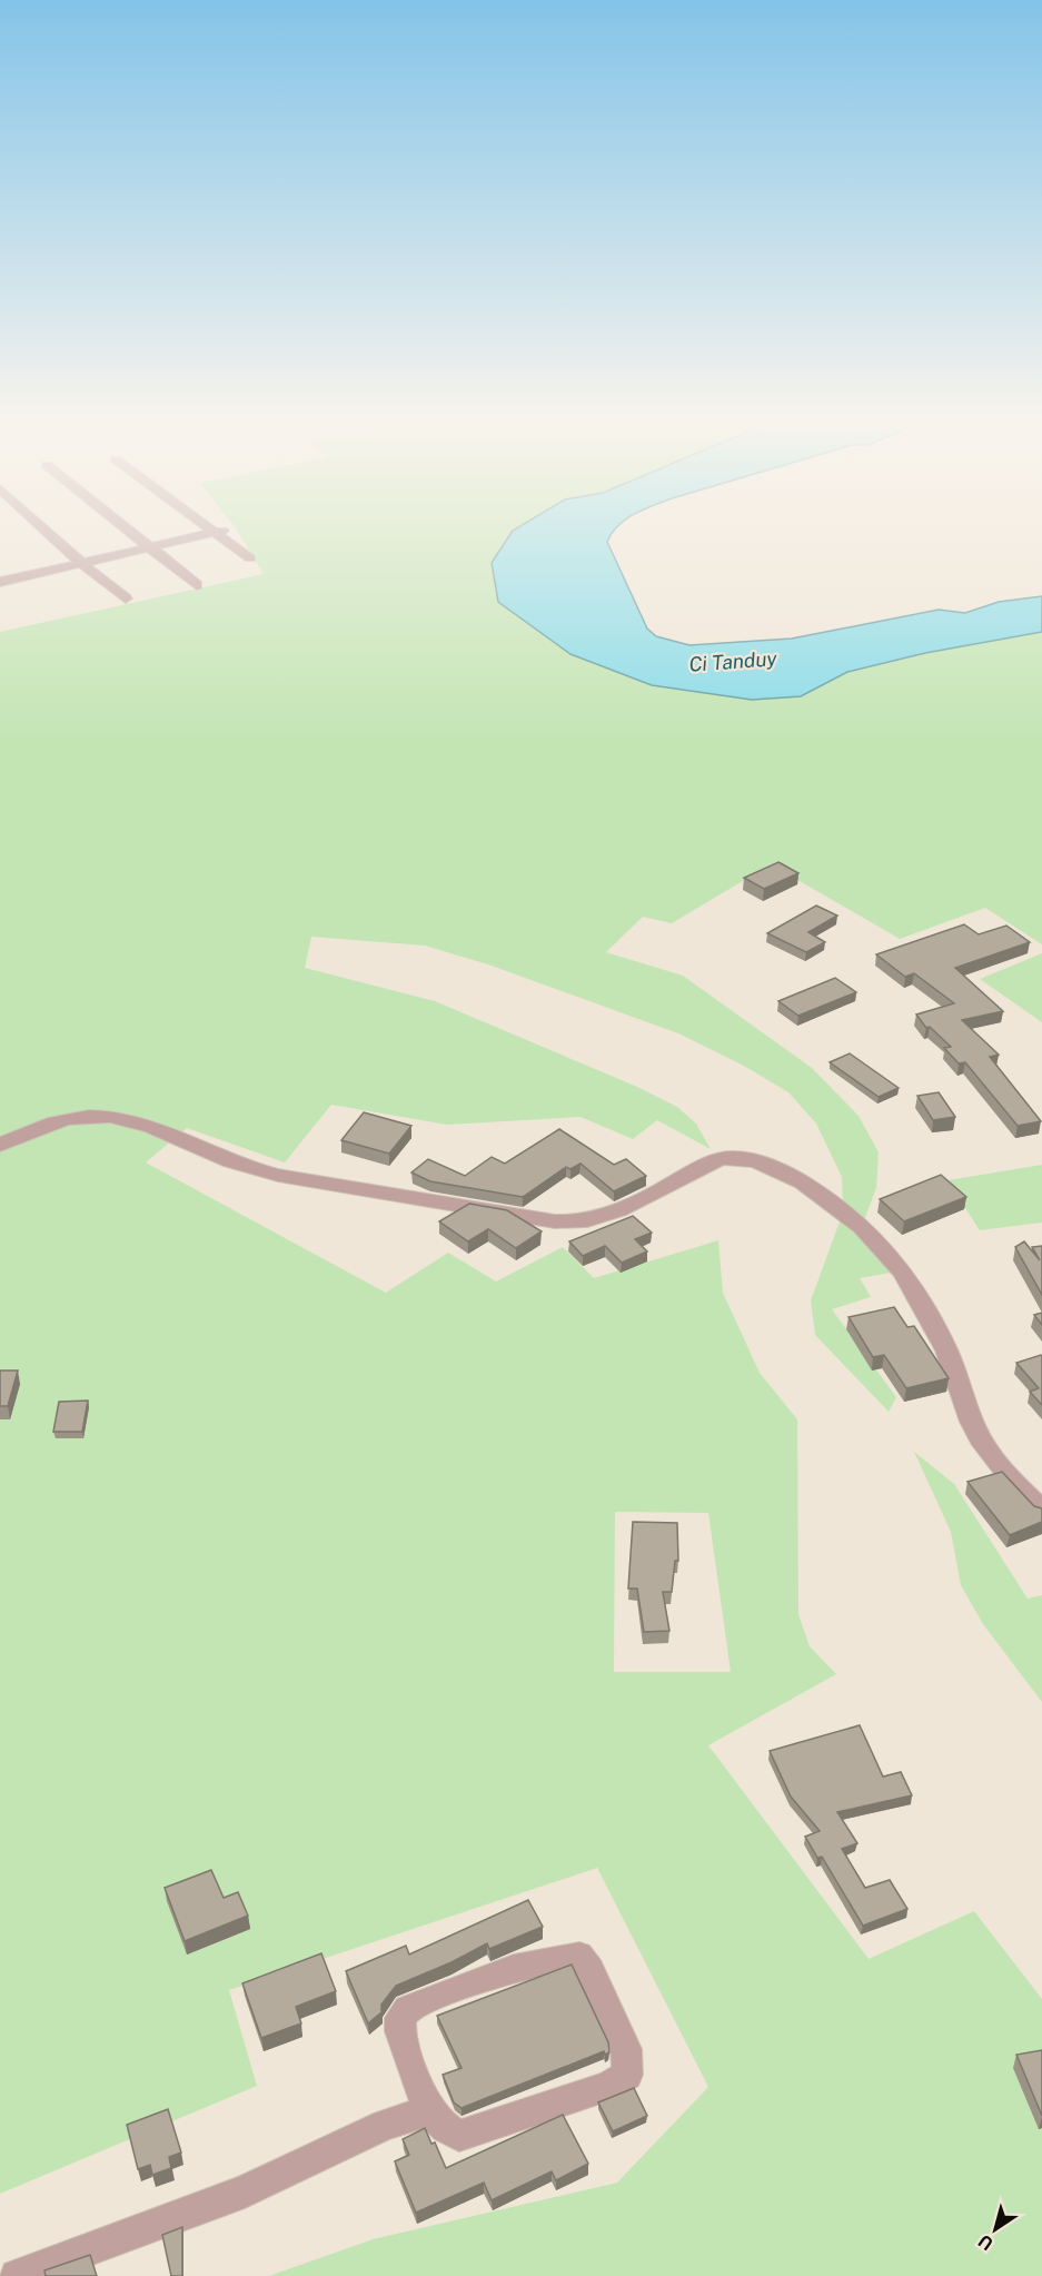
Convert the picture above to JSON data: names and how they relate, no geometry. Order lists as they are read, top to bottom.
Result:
{
  "water": ["Ci Tanduy"],
  "north": "bottom left"
}
